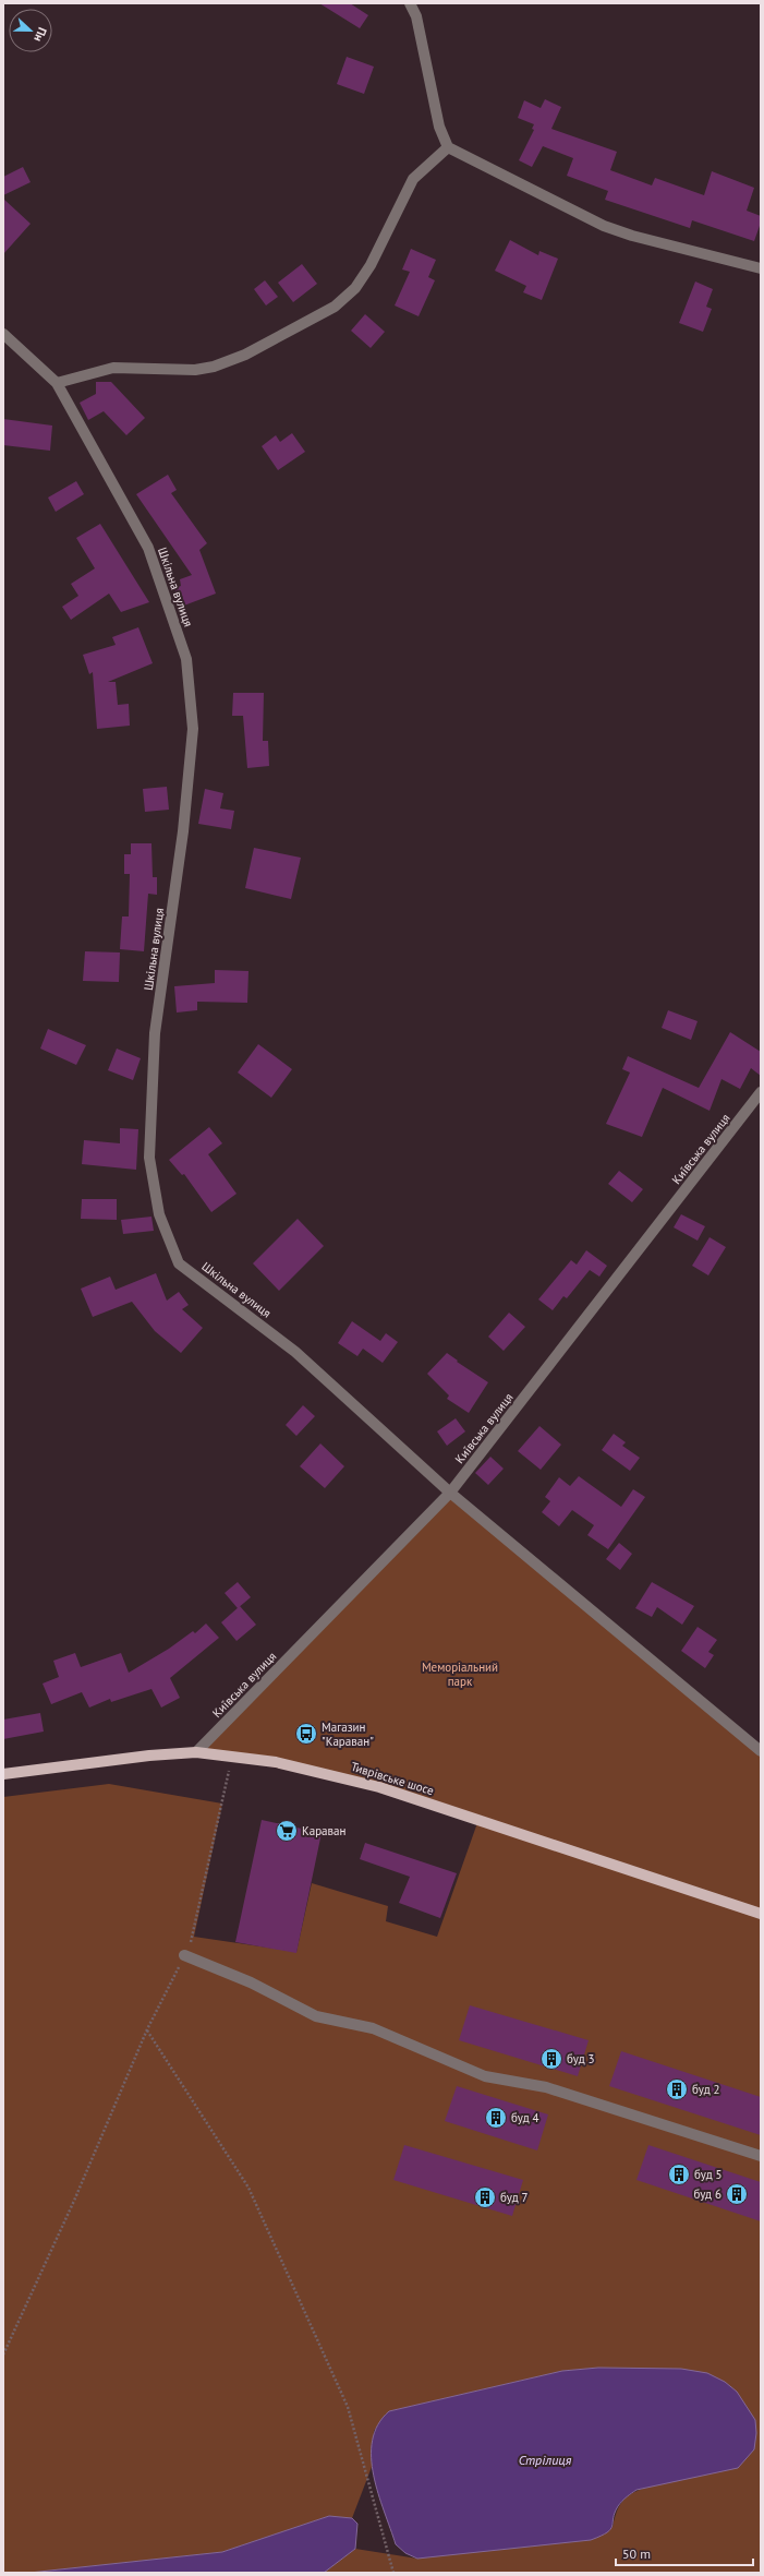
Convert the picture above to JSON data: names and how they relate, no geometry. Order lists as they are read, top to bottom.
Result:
{
  "streets": {
    "main road": ["Тиврівське шосе"],
    "street": ["Шкільна вулиця", "Київська вулиця"]
  },
  "crossings": [
    ["Шкільна вулиця", "Київська вулиця"],
    ["Київська вулиця", "Тиврівське шосе"]
  ],
  "water": ["Стрілиця"],
  "parks": ["Меморіальний парк"],
  "places": {
    "bus stop": ["Магазин \"Караван\""],
    "supermarket": ["Караван"],
    "building": [
      "буд 3",
      "буд 2",
      "буд 4",
      "буд 5",
      "буд 6",
      "буд 7"
    ]
  },
  "scale_bar": "50 m",
  "north": "right"
}
